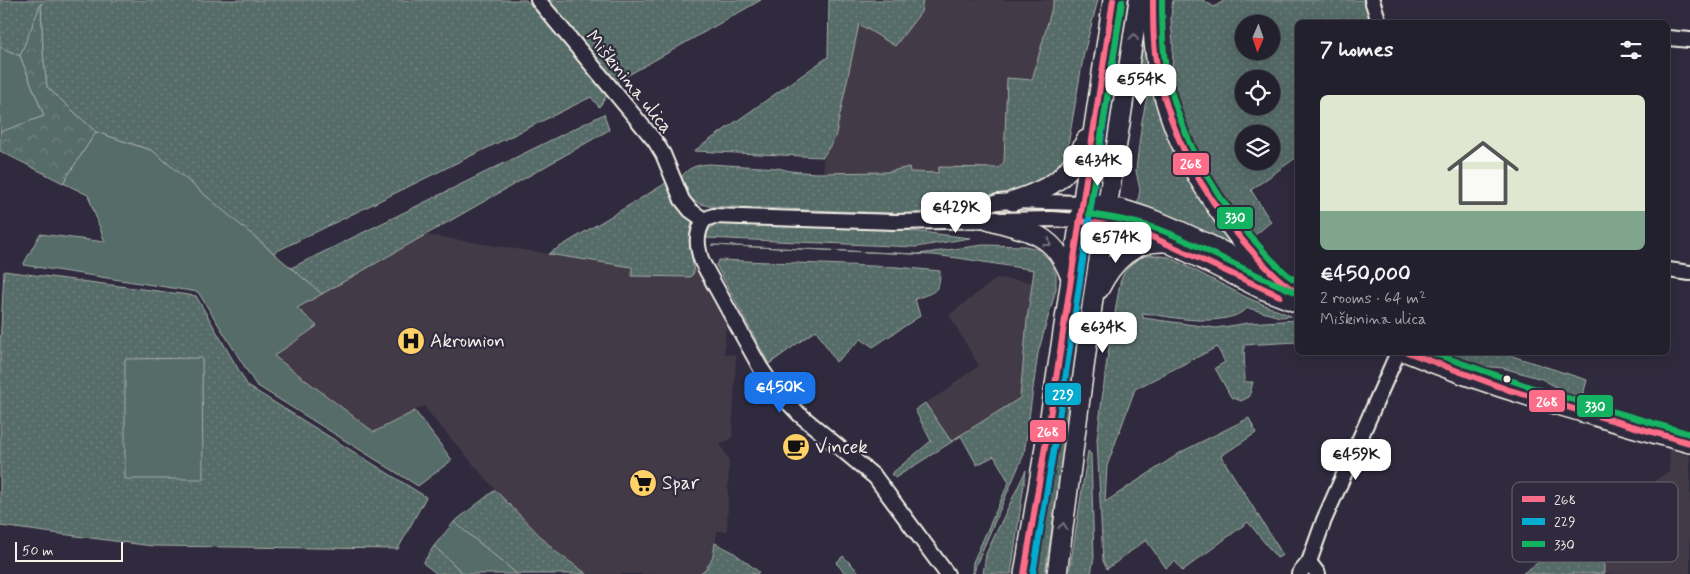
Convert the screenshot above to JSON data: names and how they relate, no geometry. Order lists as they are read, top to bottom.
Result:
{
  "streets": {
    "street": ["Miškinina ulica"]
  },
  "places": {
    "hospital": ["Akromion"],
    "cafe": ["Vincek"],
    "supermarket": ["Spar"]
  },
  "lines": ["transit line 268", "transit line 330", "transit line 229"],
  "legend": ["268", "229", "330"],
  "scale_bar": "50 m",
  "north": "bottom",
  "page": {
    "heading": "7 homes",
    "price": [
      "€554K",
      "€434K",
      "€429K",
      "€574K",
      "€634K",
      "€450K",
      "€459K"
    ],
    "list": [
      {
        "name": "€450,000",
        "note": "2 rooms · 64 m² · Miškinina ulica"
      }
    ],
    "scale": "50 m"
  }
}
